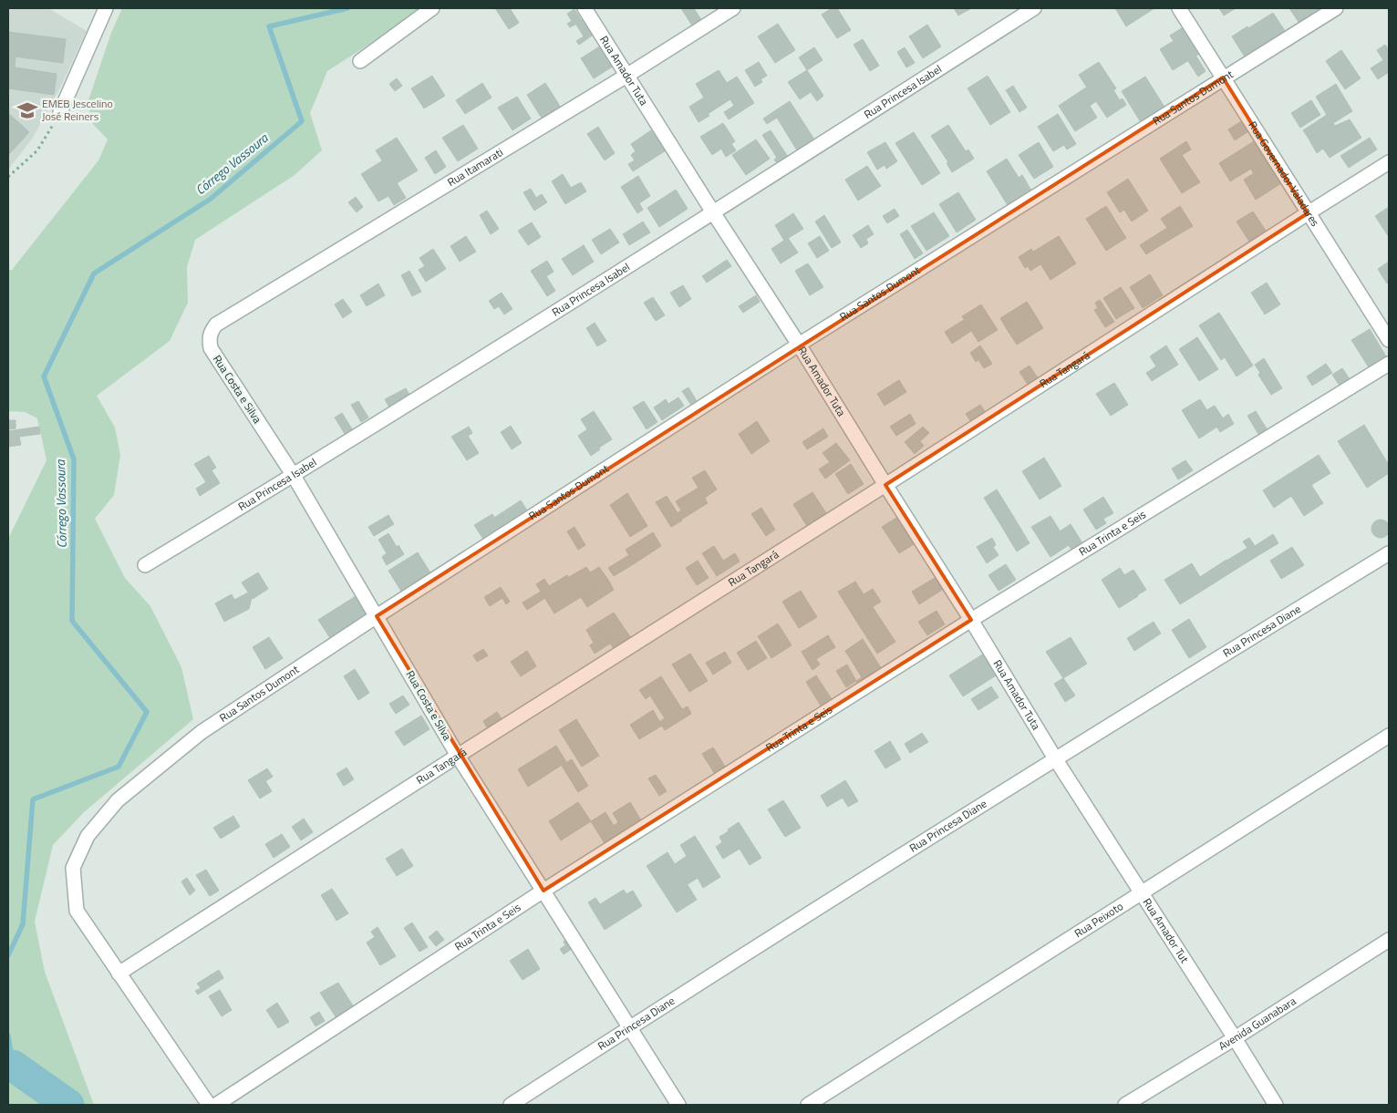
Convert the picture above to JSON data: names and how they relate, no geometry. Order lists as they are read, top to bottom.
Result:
{
  "streets": {
    "street": [
      "Rua Amador Tuta",
      "Rua Princesa Isabel",
      "Rua Santos Dumont",
      "Rua Itamarati",
      "Rua Governador Valadares",
      "Rua Tangará",
      "Rua Costa e Silva",
      "Rua Trinta e Seis",
      "Rua Princesa Diane",
      "Rua Peixoto",
      "Rua Amador Tut",
      "Avenida Guanabara"
    ]
  },
  "crossings": [
    ["Rua Amador Tuta", "Rua Princesa Isabel"],
    ["Rua Amador Tuta", "Rua Santos Dumont"],
    ["Rua Amador Tuta", "Rua Itamarati"],
    ["Rua Amador Tuta", "Rua Tangará"],
    ["Rua Amador Tuta", "Rua Trinta e Seis"],
    ["Rua Amador Tuta", "Rua Princesa Diane"],
    ["Rua Amador Tuta", "Rua Amador Tut"],
    ["Rua Princesa Isabel", "Rua Costa e Silva"],
    ["Rua Santos Dumont", "Rua Governador Valadares"],
    ["Rua Santos Dumont", "Rua Tangará"],
    ["Rua Santos Dumont", "Rua Costa e Silva"],
    ["Rua Itamarati", "Rua Costa e Silva"],
    ["Rua Governador Valadares", "Rua Tangará"],
    ["Rua Tangará", "Rua Costa e Silva"],
    ["Rua Costa e Silva", "Rua Trinta e Seis"],
    ["Rua Costa e Silva", "Rua Princesa Diane"],
    ["Rua Princesa Diane", "Rua Amador Tut"],
    ["Rua Peixoto", "Rua Amador Tut"],
    ["Rua Amador Tut", "Avenida Guanabara"]
  ],
  "water": ["Córrego Vassoura"],
  "places": {
    "school or university": ["EMEB Jescelino José Reiners"]
  }
}
